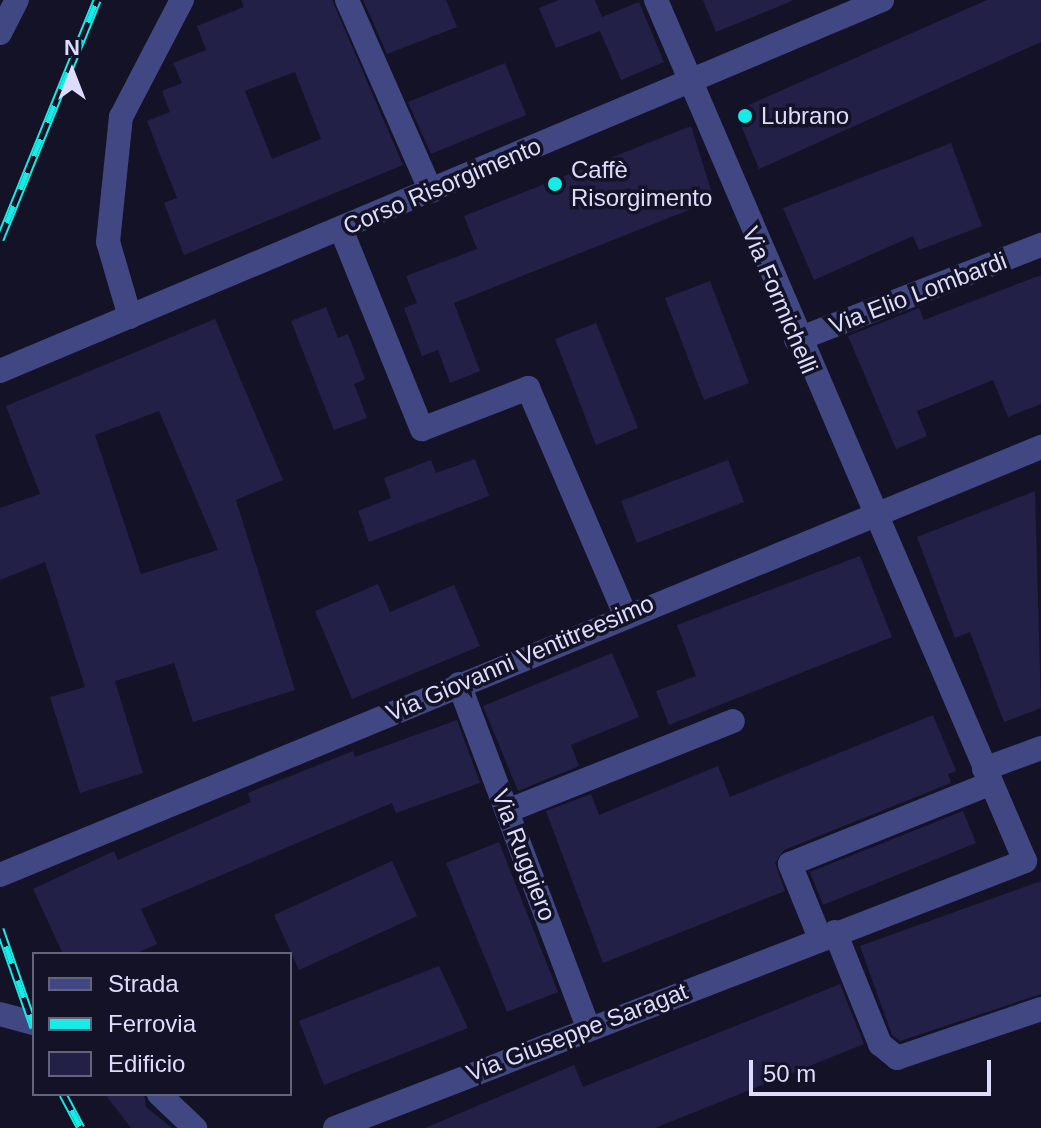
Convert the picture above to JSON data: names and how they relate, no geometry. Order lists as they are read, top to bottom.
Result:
{
  "streets": {
    "street": [
      "Corso Risorgimento",
      "Via Elio Lombardi",
      "Via Formichelli",
      "Via Giovanni Ventitreesimo",
      "Via Ruggiero",
      "Via Giuseppe Saragat"
    ]
  },
  "crossings": [
    ["Corso Risorgimento", "Via Formichelli"],
    ["Via Elio Lombardi", "Via Formichelli"],
    ["Via Formichelli", "Via Giovanni Ventitreesimo"],
    ["Via Formichelli", "Via Giuseppe Saragat"],
    ["Via Giovanni Ventitreesimo", "Via Ruggiero"],
    ["Via Giovanni Ventitreesimo", "Via Giuseppe Saragat"],
    ["Via Ruggiero", "Via Giuseppe Saragat"]
  ],
  "places": ["Lubrano", "Caffè Risorgimento"],
  "legend": ["Strada", "Ferrovia", "Edificio"],
  "scale_bar": "50 m",
  "north": "top"
}
